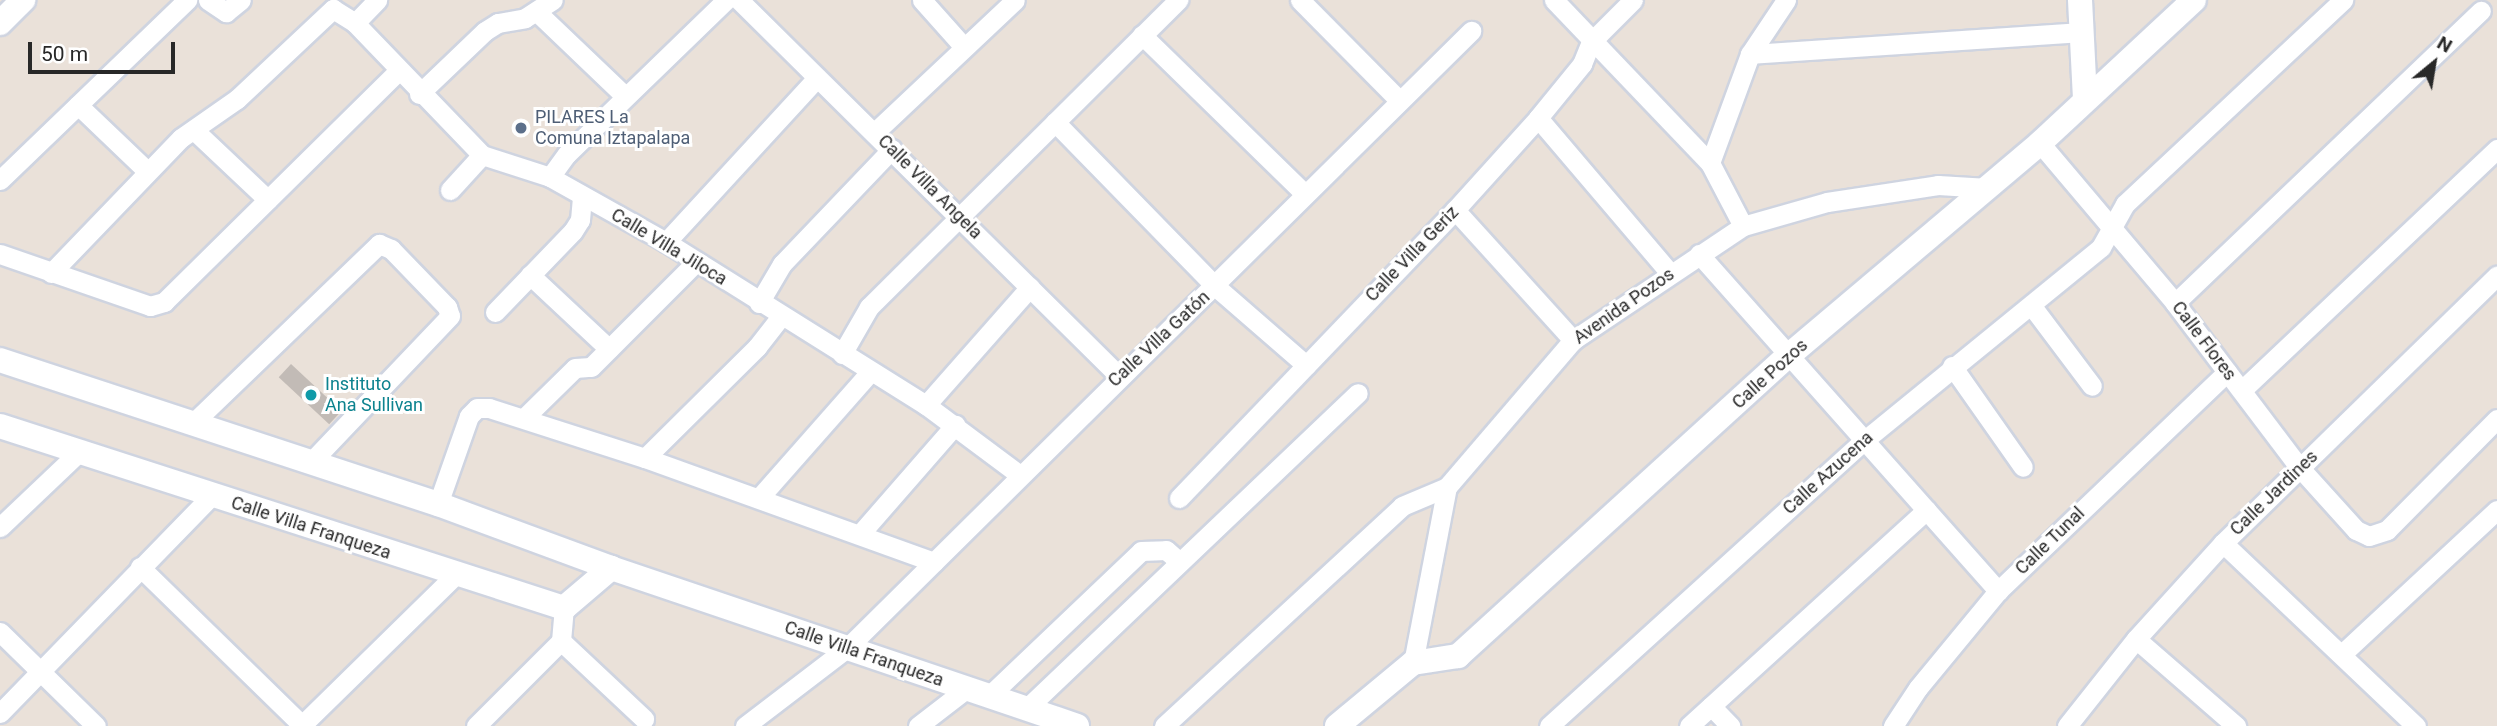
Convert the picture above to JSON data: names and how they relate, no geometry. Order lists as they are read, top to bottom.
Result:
{
  "streets": {
    "street": [
      "Calle Villa Angela",
      "Calle Villa Jiloca",
      "Calle Villa Geriz",
      "Avenida Pozos",
      "Calle Villa Gatón",
      "Calle Flores",
      "Calle Pozos",
      "Calle Azucena",
      "Calle Jardines",
      "Calle Villa Franqueza",
      "Calle Tunal"
    ]
  },
  "crossings": [
    ["Calle Villa Angela", "Calle Villa Gatón"],
    ["Calle Villa Jiloca", "Calle Villa Gatón"],
    ["Avenida Pozos", "Calle Pozos"],
    ["Calle Villa Gatón", "Calle Villa Franqueza"],
    ["Calle Flores", "Calle Pozos"],
    ["Calle Flores", "Calle Azucena"],
    ["Calle Flores", "Calle Jardines"],
    ["Calle Flores", "Calle Tunal"]
  ],
  "places": ["PILARES La Comuna Iztapalapa", "Instituto Ana Sullivan"],
  "scale_bar": "50 m",
  "north": "top right"
}
